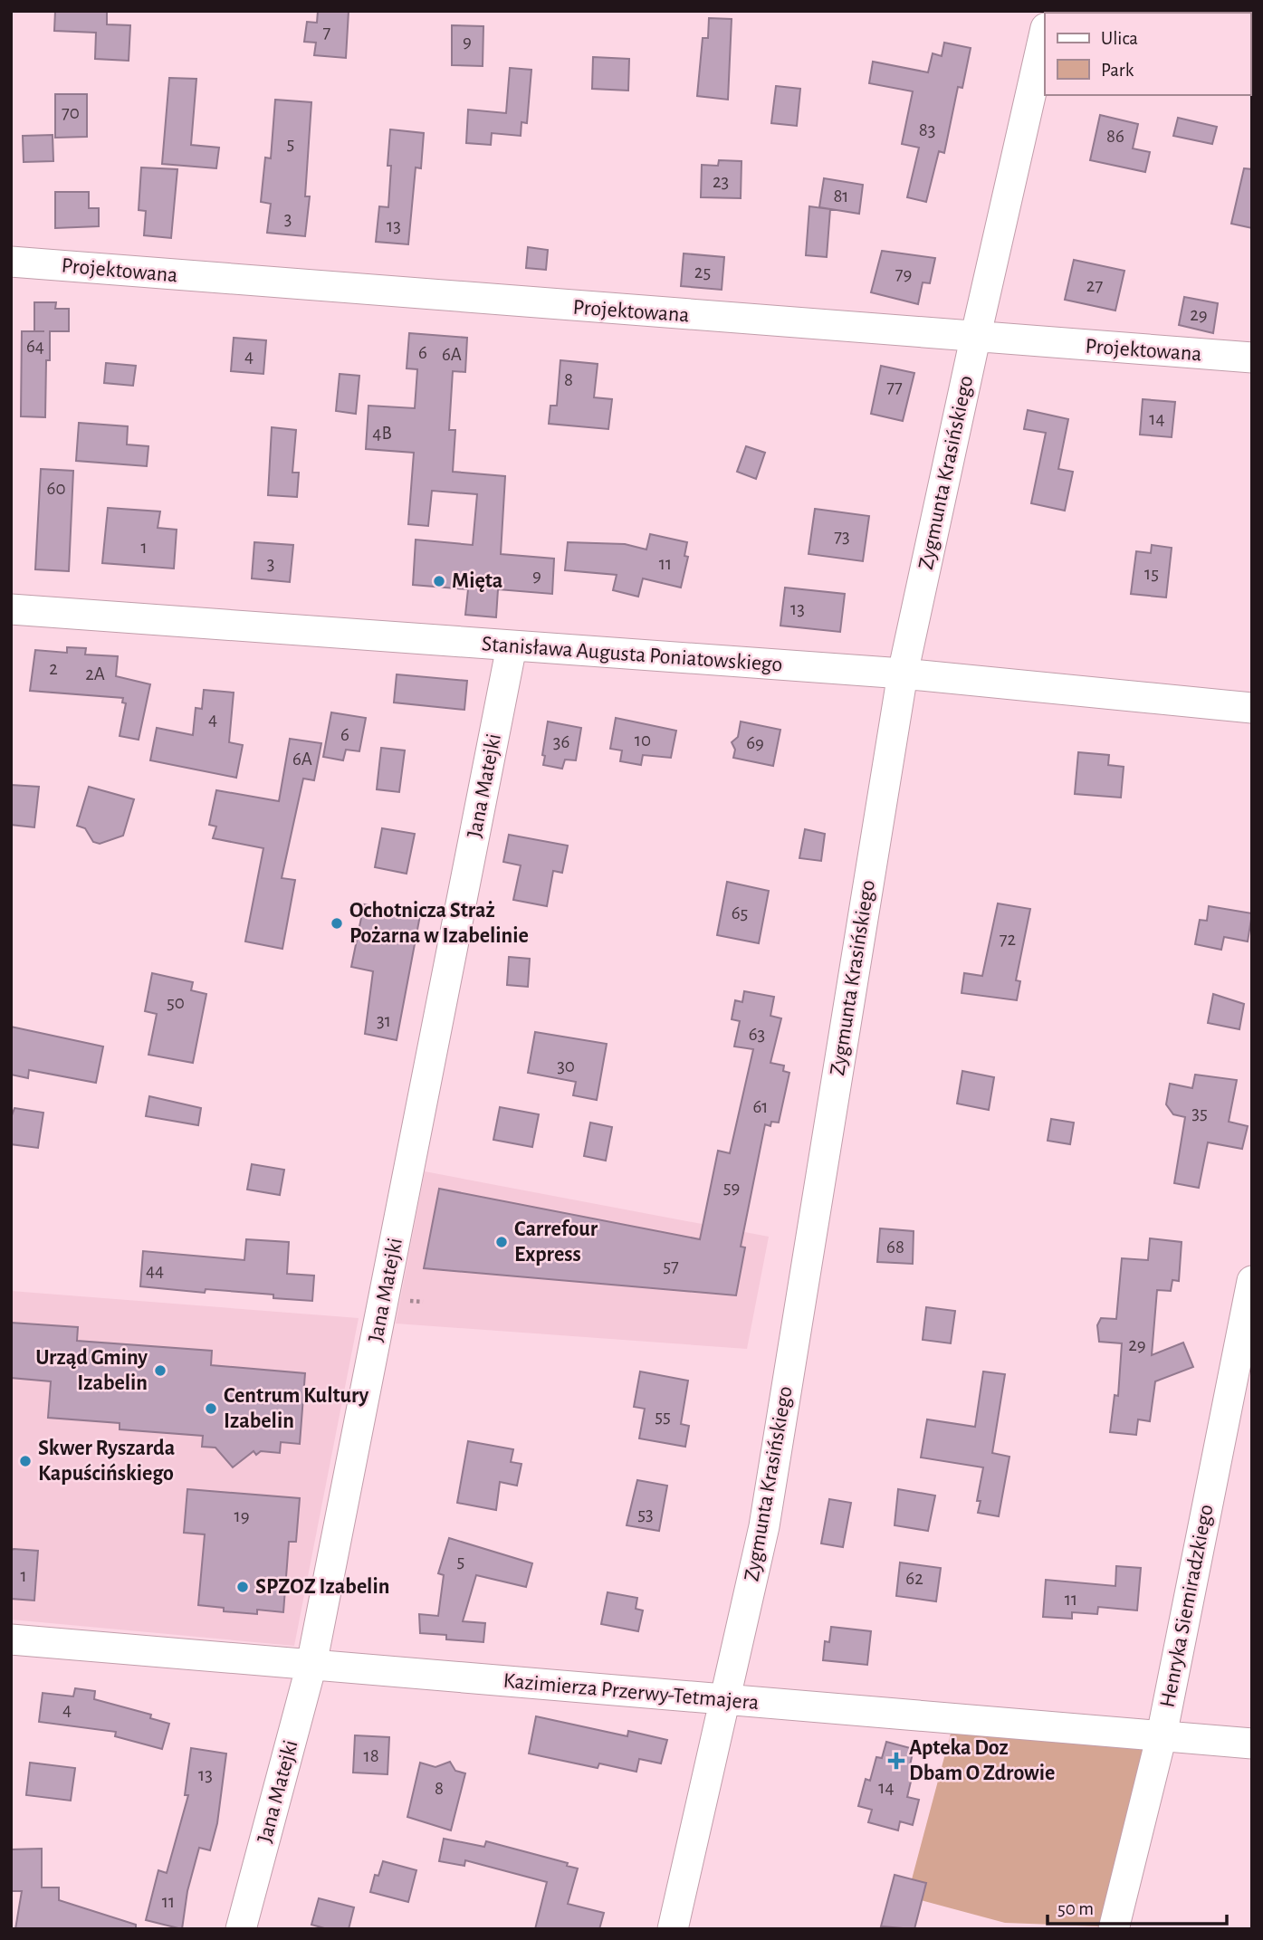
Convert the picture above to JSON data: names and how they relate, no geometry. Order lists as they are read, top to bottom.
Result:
{
  "streets": {
    "street": [
      "Projektowana",
      "Zygmunta Krasińskiego",
      "Stanisława Augusta Poniatowskiego",
      "Jana Matejki",
      "Henryka Siemiradzkiego",
      "Kazimierza Przerwy-Tetmajera"
    ]
  },
  "crossings": [
    ["Projektowana", "Zygmunta Krasińskiego"],
    ["Zygmunta Krasińskiego", "Stanisława Augusta Poniatowskiego"],
    ["Zygmunta Krasińskiego", "Kazimierza Przerwy-Tetmajera"],
    ["Stanisława Augusta Poniatowskiego", "Jana Matejki"],
    ["Jana Matejki", "Kazimierza Przerwy-Tetmajera"],
    ["Henryka Siemiradzkiego", "Kazimierza Przerwy-Tetmajera"]
  ],
  "places": {
    "other": [
      "Mięta",
      "Ochotnicza Straż Pożarna w Izabelinie",
      "Carrefour Express",
      "Urząd Gminy Izabelin",
      "Centrum Kultury Izabelin",
      "Skwer Ryszarda Kapuścińskiego",
      "SPZOZ Izabelin"
    ],
    "health": ["Apteka Doz Dbam O Zdrowie"]
  },
  "house_numbers": [
    "7",
    "9",
    "70",
    "83",
    "86",
    "5",
    "23",
    "81",
    "3",
    "13",
    "25",
    "79",
    "27",
    "29",
    "64",
    "6",
    "6A",
    "4",
    "8",
    "77",
    "14",
    "4B",
    "60",
    "73",
    "1",
    "3",
    "11",
    "15",
    "9",
    "13",
    "2",
    "2A",
    "4",
    "6",
    "10",
    "36",
    "69",
    "6A",
    "65",
    "72",
    "50",
    "31",
    "63",
    "30",
    "61",
    "35",
    "59",
    "68",
    "57",
    "44",
    "29",
    "55",
    "53",
    "19",
    "5",
    "1",
    "62",
    "11",
    "4",
    "18",
    "13",
    "14",
    "8",
    "11"
  ],
  "legend": ["Ulica", "Park"],
  "scale_bar": "50 m"
}
